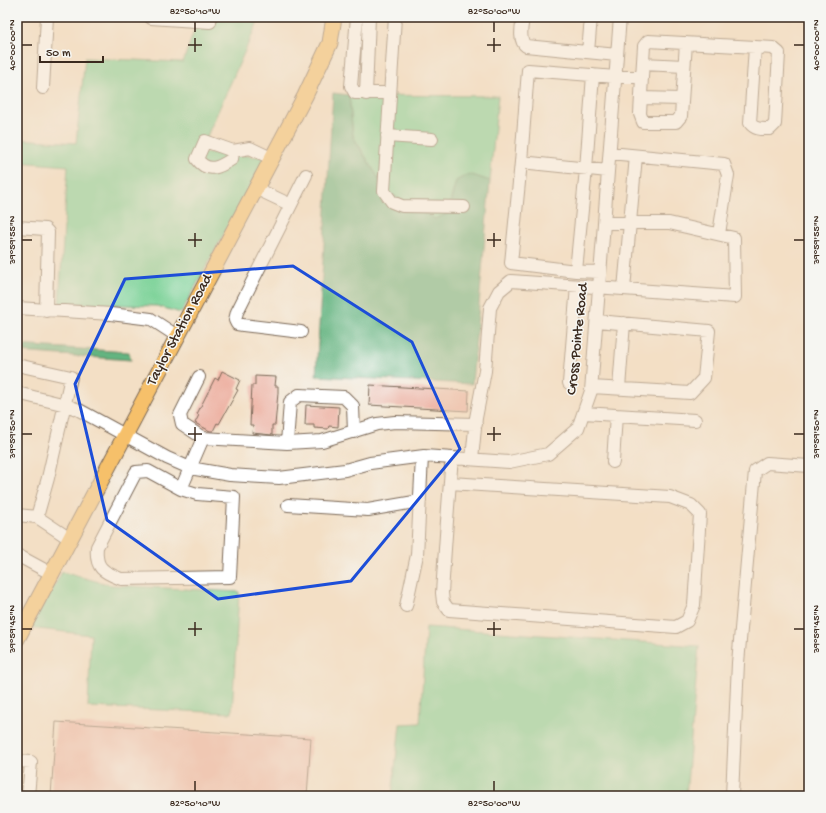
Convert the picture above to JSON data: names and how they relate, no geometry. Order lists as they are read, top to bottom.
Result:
{
  "streets": {
    "main road": ["Taylor Station Road"],
    "street": ["Cross Pointe Road"]
  },
  "crossings": [
    ["Taylor Station Road", "Cross Pointe Road"]
  ],
  "scale_bar": "50 m",
  "coordinates": [
    "82°50'10\"W",
    "82°50'00\"W",
    "40°00'00\"N",
    "39°59'55\"N",
    "39°59'50\"N",
    "39°59'45\"N"
  ]
}
